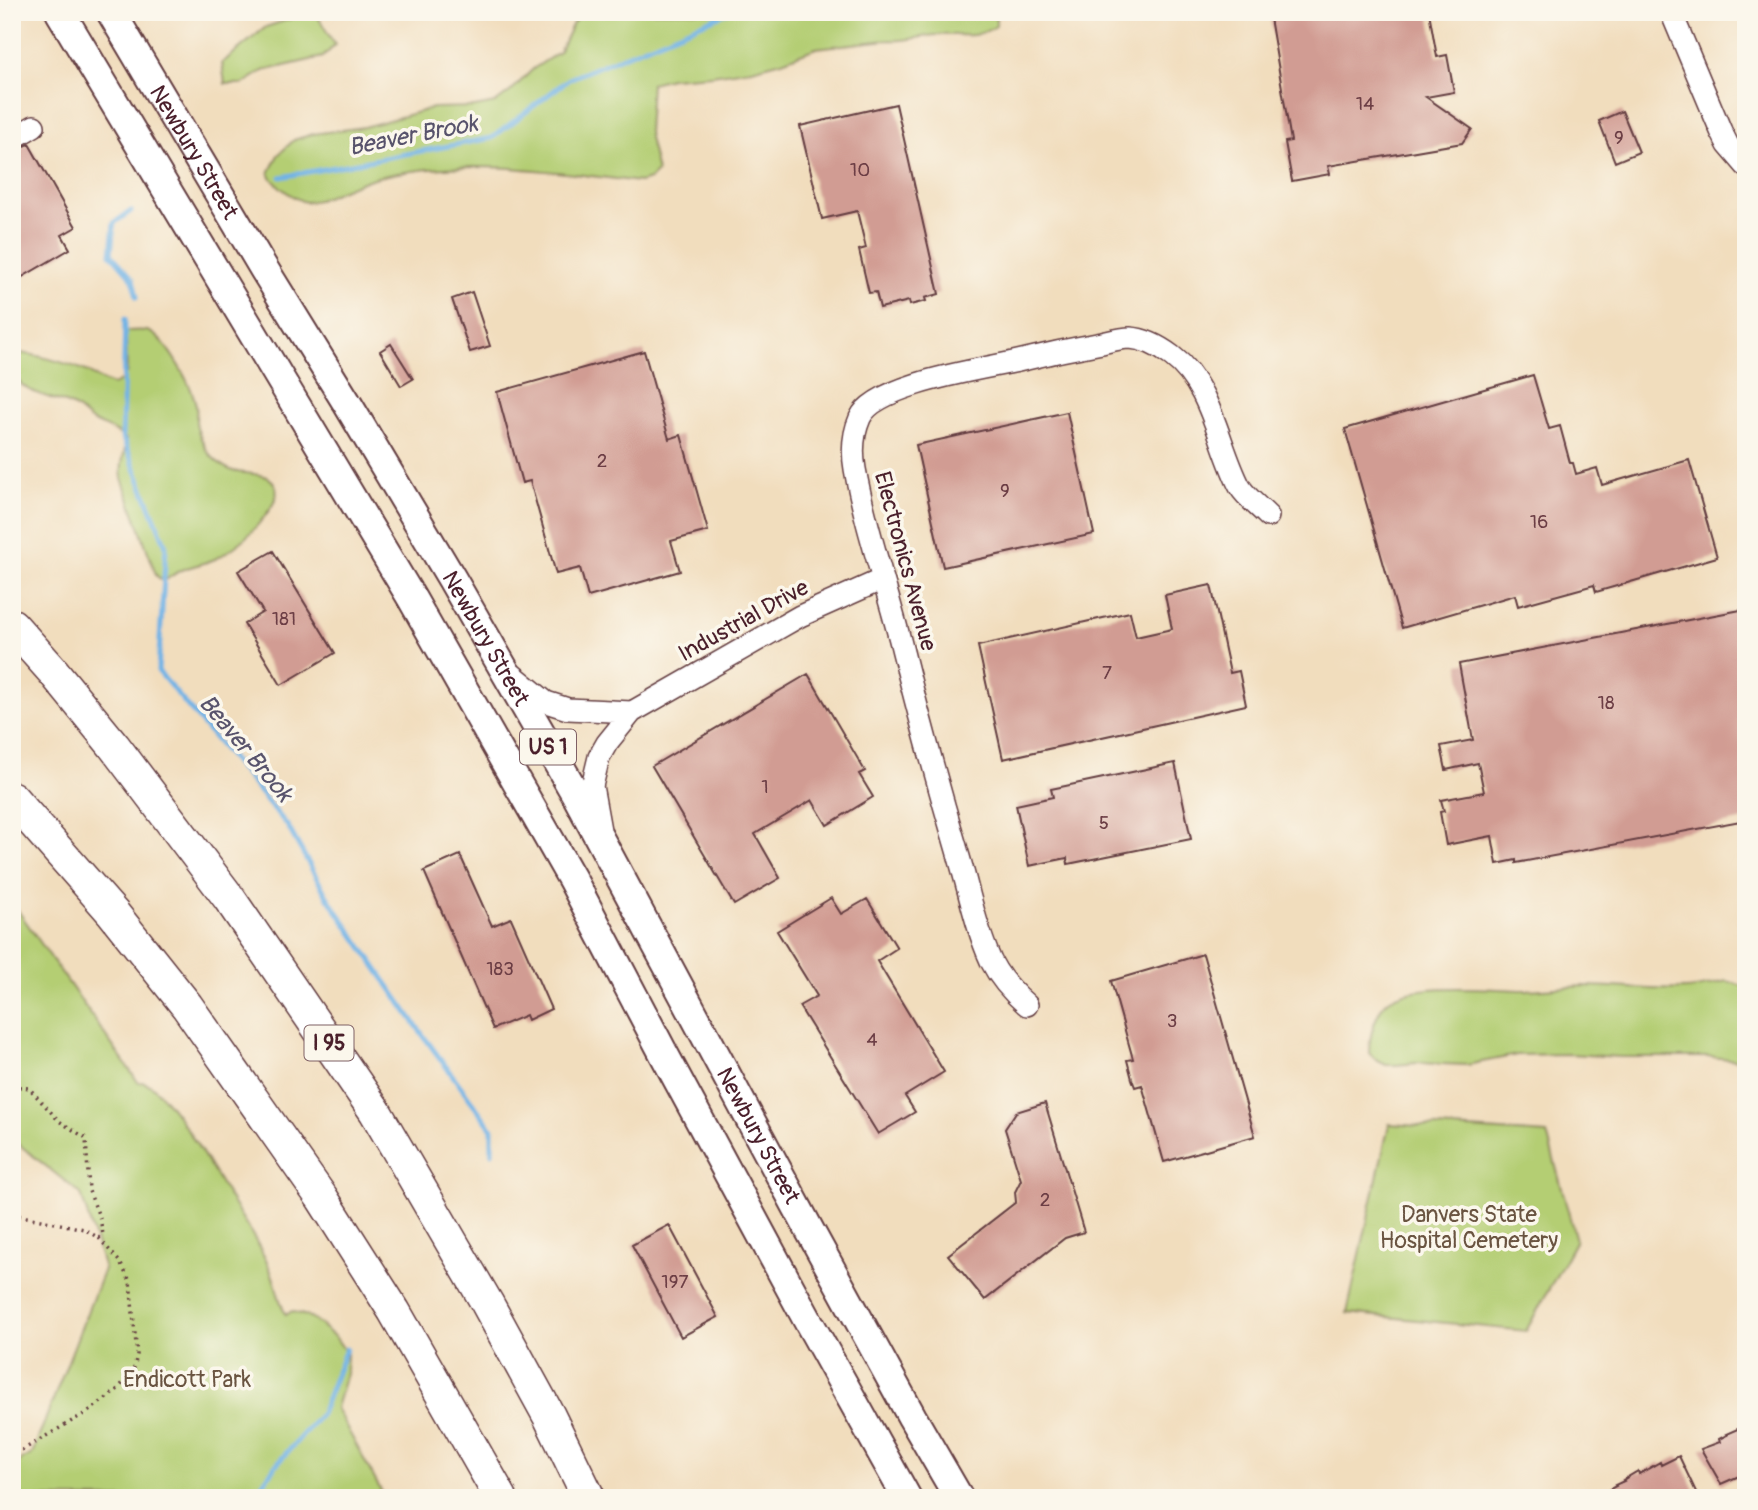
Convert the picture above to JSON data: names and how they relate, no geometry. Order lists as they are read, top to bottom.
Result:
{
  "streets": {
    "highway": ["I 95"],
    "main road": ["Newbury Street", "US 1"],
    "street": ["Electronics Avenue", "Industrial Drive"]
  },
  "crossings": [
    ["Newbury Street", "Industrial Drive"],
    ["Electronics Avenue", "Industrial Drive"]
  ],
  "water": ["Beaver Brook"],
  "parks": ["Danvers State Hospital Cemetery", "Endicott Park"],
  "house_numbers": [
    "14",
    "9",
    "10",
    "2",
    "9",
    "16",
    "181",
    "7",
    "18",
    "1",
    "5",
    "183",
    "3",
    "4",
    "2",
    "197"
  ]
}
